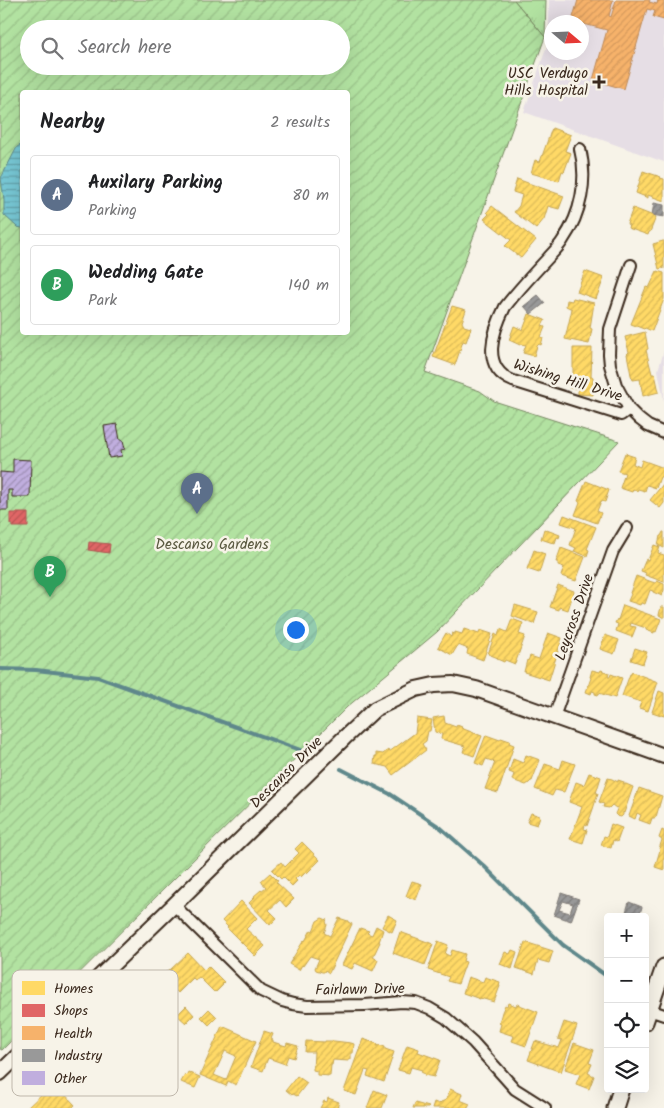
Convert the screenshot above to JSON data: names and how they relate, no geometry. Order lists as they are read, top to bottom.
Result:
{
  "streets": {
    "street": [
      "Wishing Hill Drive",
      "Leycross Drive",
      "Descanso Drive",
      "Fairlawn Drive"
    ]
  },
  "crossings": [
    ["Leycross Drive", "Descanso Drive"],
    ["Descanso Drive", "Fairlawn Drive"]
  ],
  "parks": ["Descanso Gardens"],
  "places": {
    "health": ["USC Verdugo Hills Hospital"]
  },
  "legend": [
    "Homes",
    "Shops",
    "Health",
    "Industry",
    "Other"
  ],
  "north": "right",
  "page": {
    "search": "Search here",
    "heading": ["Nearby", "2 results"],
    "list": [
      {
        "mark": "A",
        "name": "Auxilary Parking",
        "note": "Parking",
        "value": "80 m"
      },
      {
        "mark": "B",
        "name": "Wedding Gate",
        "note": "Park",
        "value": "140 m"
      }
    ],
    "pins": ["A", "B"],
    "map_buttons": ["+", "−"]
  }
}
